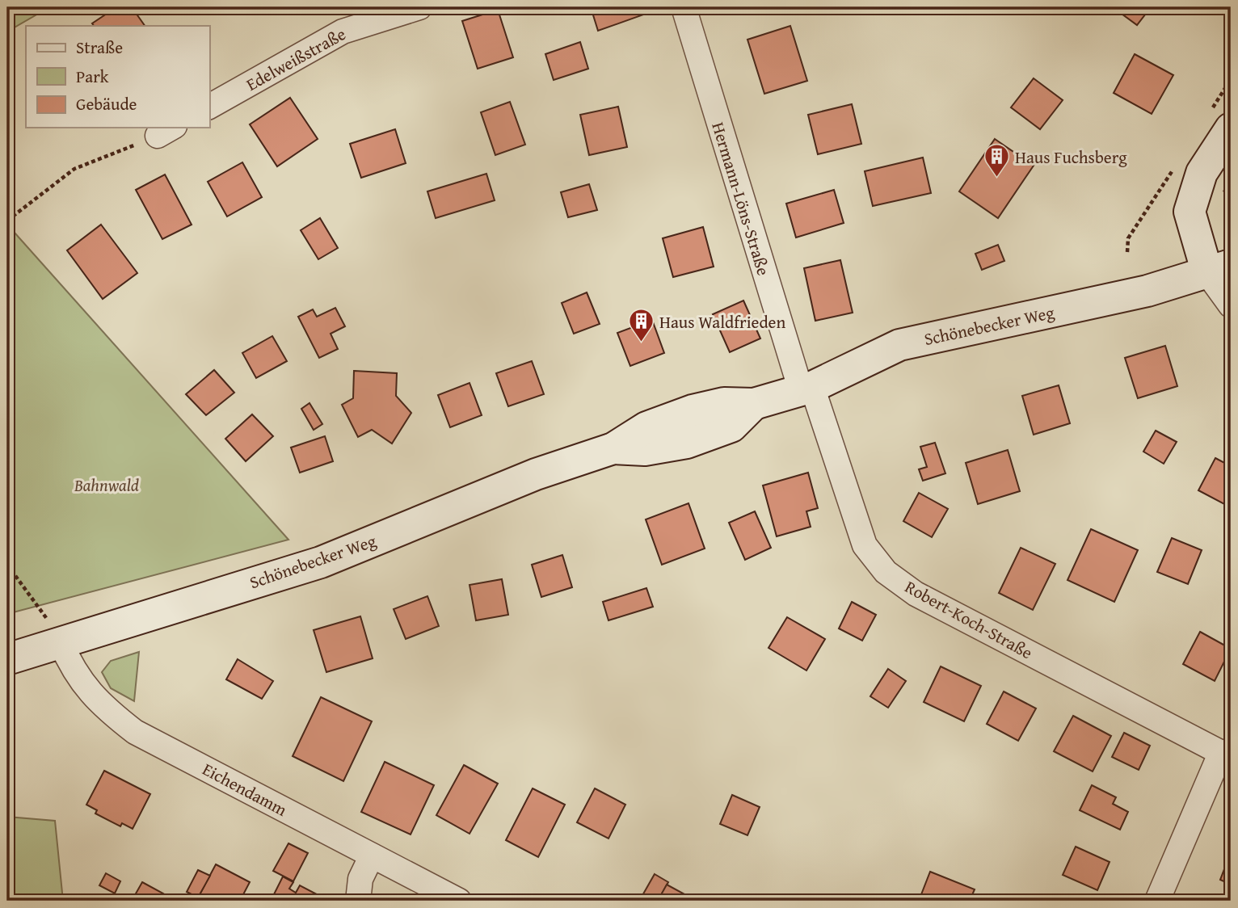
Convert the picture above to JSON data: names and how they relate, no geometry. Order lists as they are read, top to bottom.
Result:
{
  "streets": {
    "street": [
      "Edelweißstraße",
      "Hermann-Löns-Straße",
      "Schönebecker Weg",
      "Robert-Koch-Straße",
      "Eichendamm"
    ]
  },
  "crossings": [
    ["Hermann-Löns-Straße", "Schönebecker Weg"],
    ["Hermann-Löns-Straße", "Robert-Koch-Straße"],
    ["Schönebecker Weg", "Robert-Koch-Straße"],
    ["Schönebecker Weg", "Eichendamm"]
  ],
  "parks": ["Bahnwald"],
  "places": {
    "building": ["Haus Fuchsberg", "Haus Waldfrieden"]
  },
  "legend": ["Straße", "Park", "Gebäude"]
}
